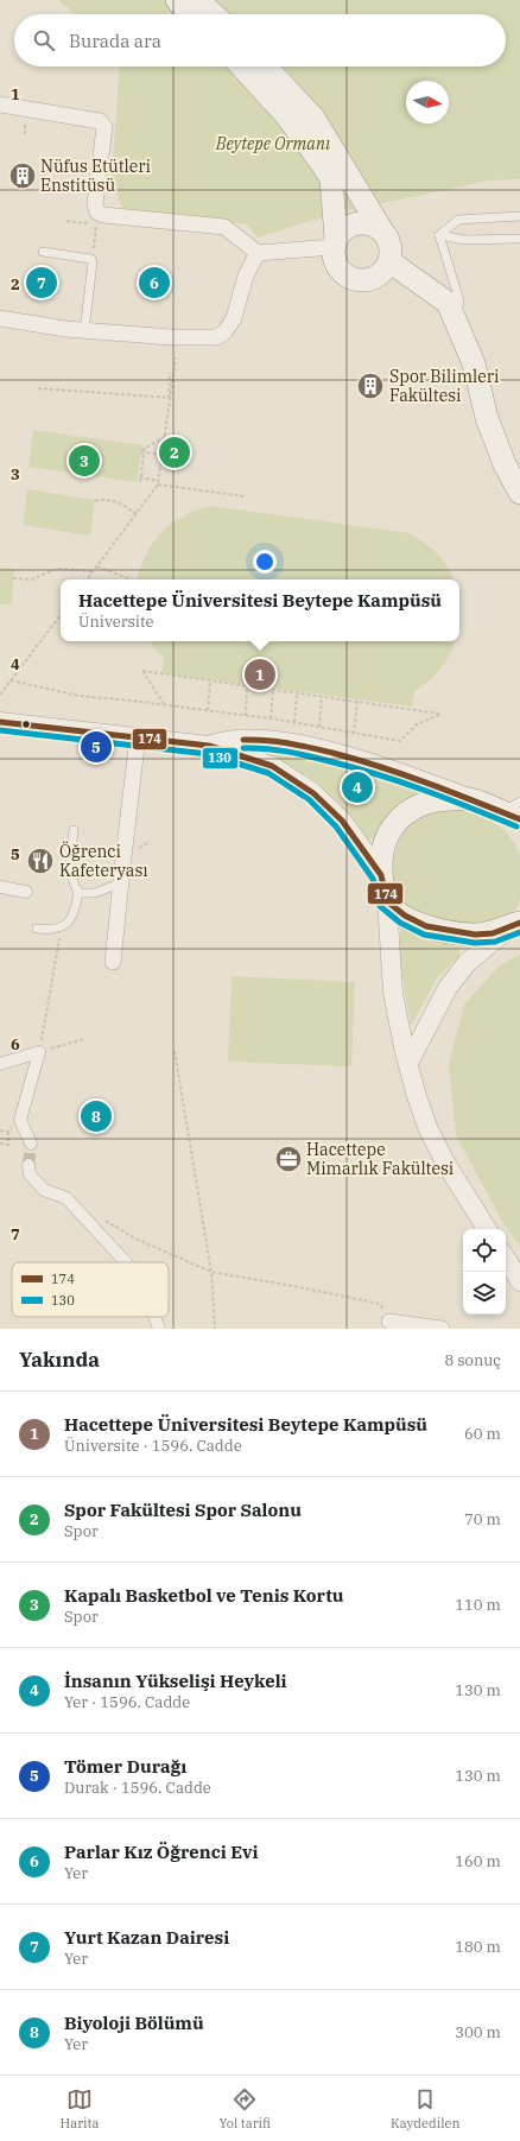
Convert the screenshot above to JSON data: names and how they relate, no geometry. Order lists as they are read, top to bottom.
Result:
{
  "parks": ["Beytepe Ormanı"],
  "places": {
    "building": ["Nüfus Etütleri Enstitüsü", "Spor Bilimleri Fakültesi"],
    "restaurant": ["Öğrenci Kafeteryası"],
    "office": ["Hacettepe Mimarlık Fakültesi"]
  },
  "lines": ["transit line 174", "transit line 130"],
  "legend": ["174", "130"],
  "north": "right",
  "page": {
    "search": "Burada ara",
    "pins": [
      "6",
      "7",
      "2",
      "3",
      "1",
      "5",
      "4",
      "8"
    ],
    "popup": ["Hacettepe Üniversitesi Beytepe Kampüsü", "Üniversite"],
    "heading": ["Yakında", "8 sonuç"],
    "list": [
      {
        "mark": "1",
        "name": "Hacettepe Üniversitesi Beytepe Kampüsü",
        "note": "Üniversite · 1596. Cadde",
        "value": "60 m"
      },
      {
        "mark": "2",
        "name": "Spor Fakültesi Spor Salonu",
        "note": "Spor",
        "value": "70 m"
      },
      {
        "mark": "3",
        "name": "Kapalı Basketbol ve Tenis Kortu",
        "note": "Spor",
        "value": "110 m"
      },
      {
        "mark": "4",
        "name": "İnsanın Yükselişi Heykeli",
        "note": "Yer · 1596. Cadde",
        "value": "130 m"
      },
      {
        "mark": "5",
        "name": "Tömer Durağı",
        "note": "Durak · 1596. Cadde",
        "value": "130 m"
      },
      {
        "mark": "6",
        "name": "Parlar Kız Öğrenci Evi",
        "note": "Yer",
        "value": "160 m"
      },
      {
        "mark": "7",
        "name": "Yurt Kazan Dairesi",
        "note": "Yer",
        "value": "180 m"
      },
      {
        "mark": "8",
        "name": "Biyoloji Bölümü",
        "note": "Yer",
        "value": "300 m"
      }
    ],
    "nav": ["Harita", "Yol tarifi", "Kaydedilen"]
  },
  "grid": {
    "rows": [
      "1",
      "2",
      "3",
      "4",
      "5",
      "6",
      "7"
    ]
  }
}
